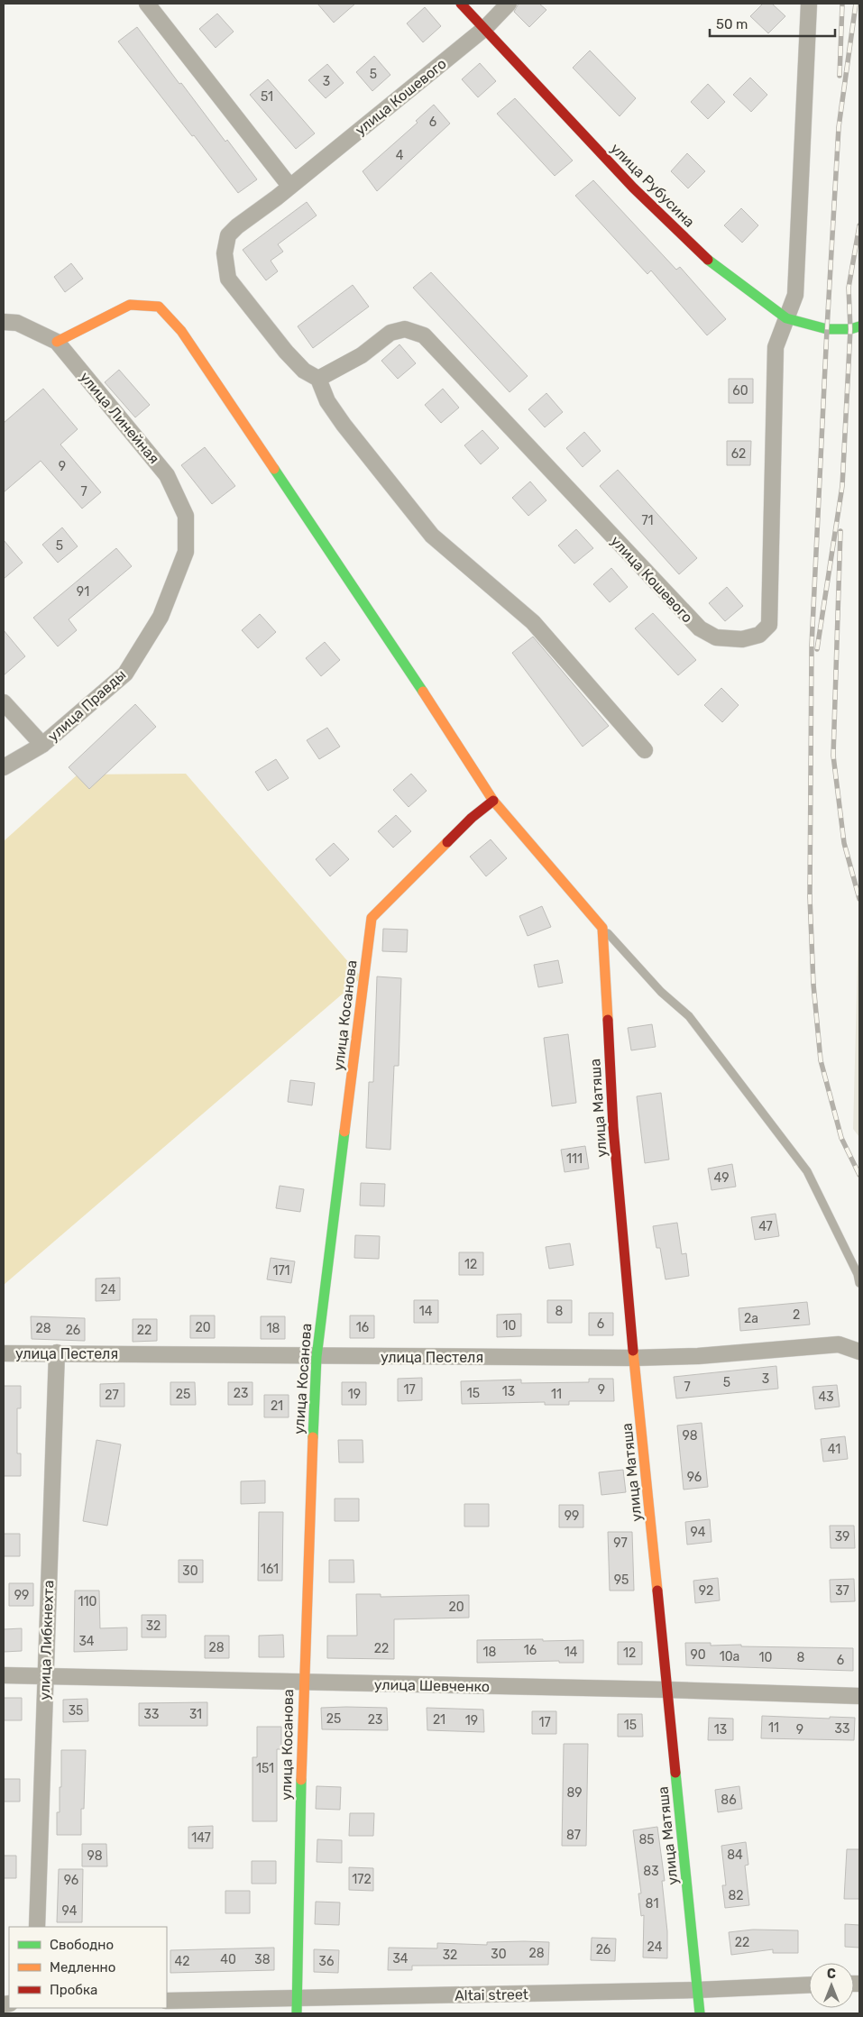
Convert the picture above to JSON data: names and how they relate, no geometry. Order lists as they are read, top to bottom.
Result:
{
  "streets": {
    "street": [
      "улица Кошевого",
      "улица Рубусина",
      "улица Линейная",
      "улица Правды",
      "улица Косанова",
      "улица Матяша",
      "улица Пестеля",
      "улица Либкнехта",
      "улица Шевченко",
      "Altai street"
    ]
  },
  "crossings": [
    ["улица Кошевого", "улица Рубусина"],
    ["улица Линейная", "улица Правды"],
    ["улица Косанова", "улица Пестеля"],
    ["улица Косанова", "улица Шевченко"],
    ["улица Косанова", "Altai street"],
    ["улица Матяша", "улица Пестеля"],
    ["улица Матяша", "улица Шевченко"],
    ["улица Матяша", "Altai street"],
    ["улица Пестеля", "улица Либкнехта"],
    ["улица Либкнехта", "улица Шевченко"]
  ],
  "house_numbers": [
    "5",
    "3",
    "51",
    "6",
    "4",
    "60",
    "62",
    "9",
    "7",
    "71",
    "5",
    "91",
    "111",
    "49",
    "47",
    "12",
    "171",
    "24",
    "14",
    "8",
    "2",
    "2а",
    "6",
    "10",
    "20",
    "16",
    "28",
    "18",
    "26",
    "22",
    "3",
    "5",
    "7",
    "17",
    "9",
    "13",
    "23",
    "15",
    "25",
    "19",
    "11",
    "27",
    "43",
    "21",
    "98",
    "41",
    "96",
    "99",
    "94",
    "39",
    "97",
    "161",
    "30",
    "95",
    "92",
    "37",
    "99",
    "110",
    "20",
    "32",
    "34",
    "28",
    "22",
    "16",
    "18",
    "14",
    "12",
    "90",
    "10а",
    "10",
    "8",
    "6",
    "35",
    "33",
    "31",
    "25",
    "23",
    "21",
    "19",
    "17",
    "15",
    "11",
    "33",
    "13",
    "9",
    "151",
    "89",
    "86",
    "87",
    "147",
    "85",
    "84",
    "98",
    "83",
    "172",
    "96",
    "82",
    "81",
    "94",
    "22",
    "24",
    "26",
    "28",
    "30",
    "32",
    "34",
    "40",
    "38",
    "42",
    "36"
  ],
  "legend": ["Свободно", "Медленно", "Пробка"],
  "scale_bar": "50 m",
  "north": "top"
}
